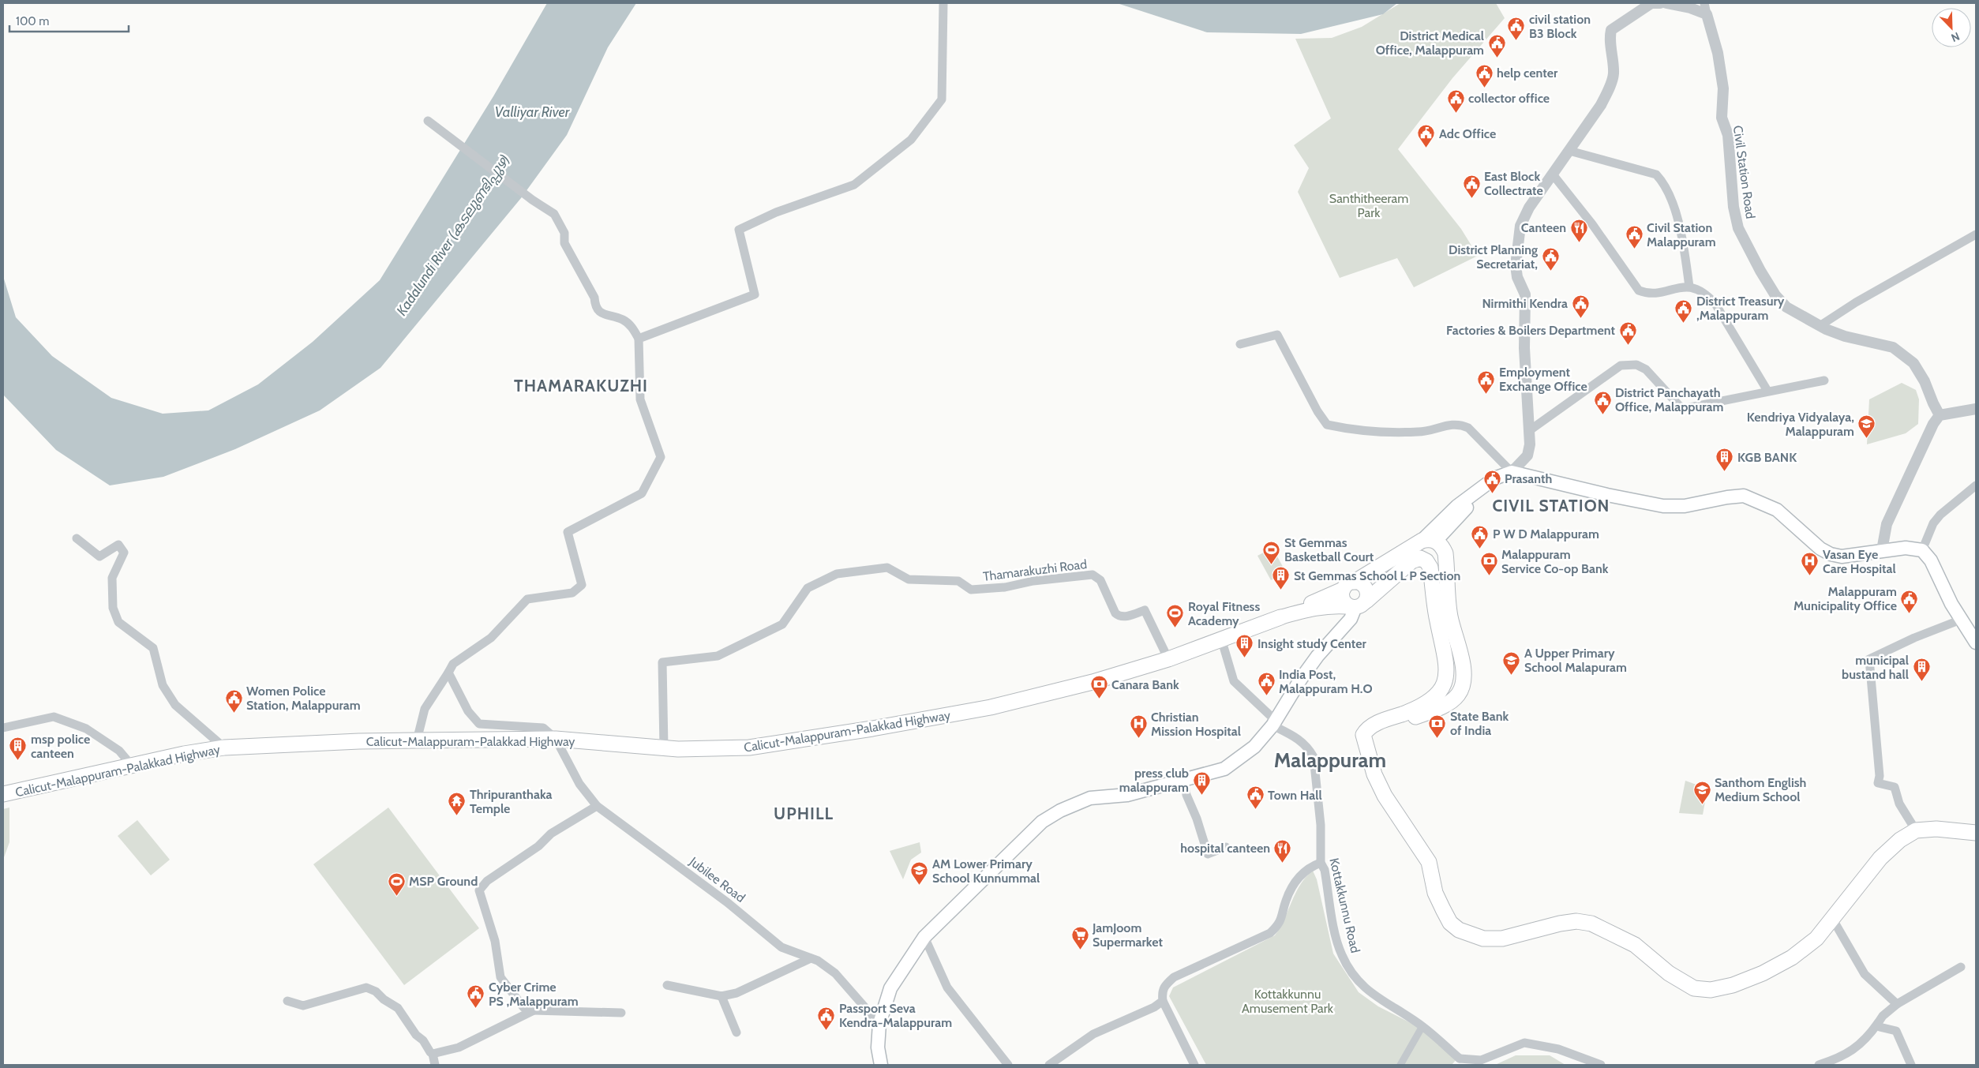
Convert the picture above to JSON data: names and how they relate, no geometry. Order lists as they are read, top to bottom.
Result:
{
  "streets": {
    "highway": ["Calicut-Malappuram-Palakkad Highway"],
    "street": [
      "Civil Station Road",
      "Thamarakuzhi Road",
      "Jubilee Road",
      "Kottakkunnu Road"
    ]
  },
  "crossings": [
    ["Thamarakuzhi Road", "Calicut-Malappuram-Palakkad Highway"],
    ["Calicut-Malappuram-Palakkad Highway", "Jubilee Road"],
    ["Calicut-Malappuram-Palakkad Highway", "Kottakkunnu Road"]
  ],
  "districts": [
    "THAMARAKUZHI",
    "CIVIL STATION",
    "Malappuram",
    "UPHILL"
  ],
  "water": ["Valliyar River", "Kadalundi River (കടലുണ്ടിപ്പുഴ)"],
  "parks": ["Santhitheeram Park", "Kottakkunnu Amusement Park"],
  "places": {
    "public building": [
      "civil station B3 Block",
      "District Medical Office, Malappuram",
      "help center",
      "collector office",
      "Adc Office",
      "East Block Collectrate",
      "Civil Station Malappuram",
      "District Planning Secretariat,",
      "Nirmithi Kendra",
      "District Treasury ,Malappuram",
      "Factories & Boilers Department",
      "Employment Exchange Office",
      "District Panchayath Office, Malappuram",
      "Prasanth",
      "P W D Malappuram",
      "Malappuram Municipality Office",
      "India Post, Malappuram H.O",
      "Women Police Station, Malappuram",
      "Town Hall",
      "Cyber Crime PS ,Malappuram",
      "Passport Seva Kendra-Malappuram"
    ],
    "restaurant": ["Canteen", "hospital canteen"],
    "school or university": [
      "Kendriya Vidyalaya, Malappuram",
      "A Upper Primary School Malapuram",
      "Santhom English Medium School",
      "AM Lower Primary School Kunnummal"
    ],
    "building": [
      "KGB BANK",
      "St Gemmas School L P Section",
      "Insight study Center",
      "municipal bustand hall",
      "msp police canteen",
      "press club malappuram"
    ],
    "sports": ["St Gemmas Basketball Court", "Royal Fitness Academy", "MSP Ground"],
    "bank": ["Malappuram Service Co-op Bank", "Canara Bank", "State Bank of India"],
    "hospital": ["Vasan Eye Care Hospital", "Christian Mission Hospital"],
    "temple": ["Thripuranthaka Temple"],
    "supermarket": ["JamJoom Supermarket"]
  },
  "scale_bar": "100 m",
  "north": "bottom right"
}
